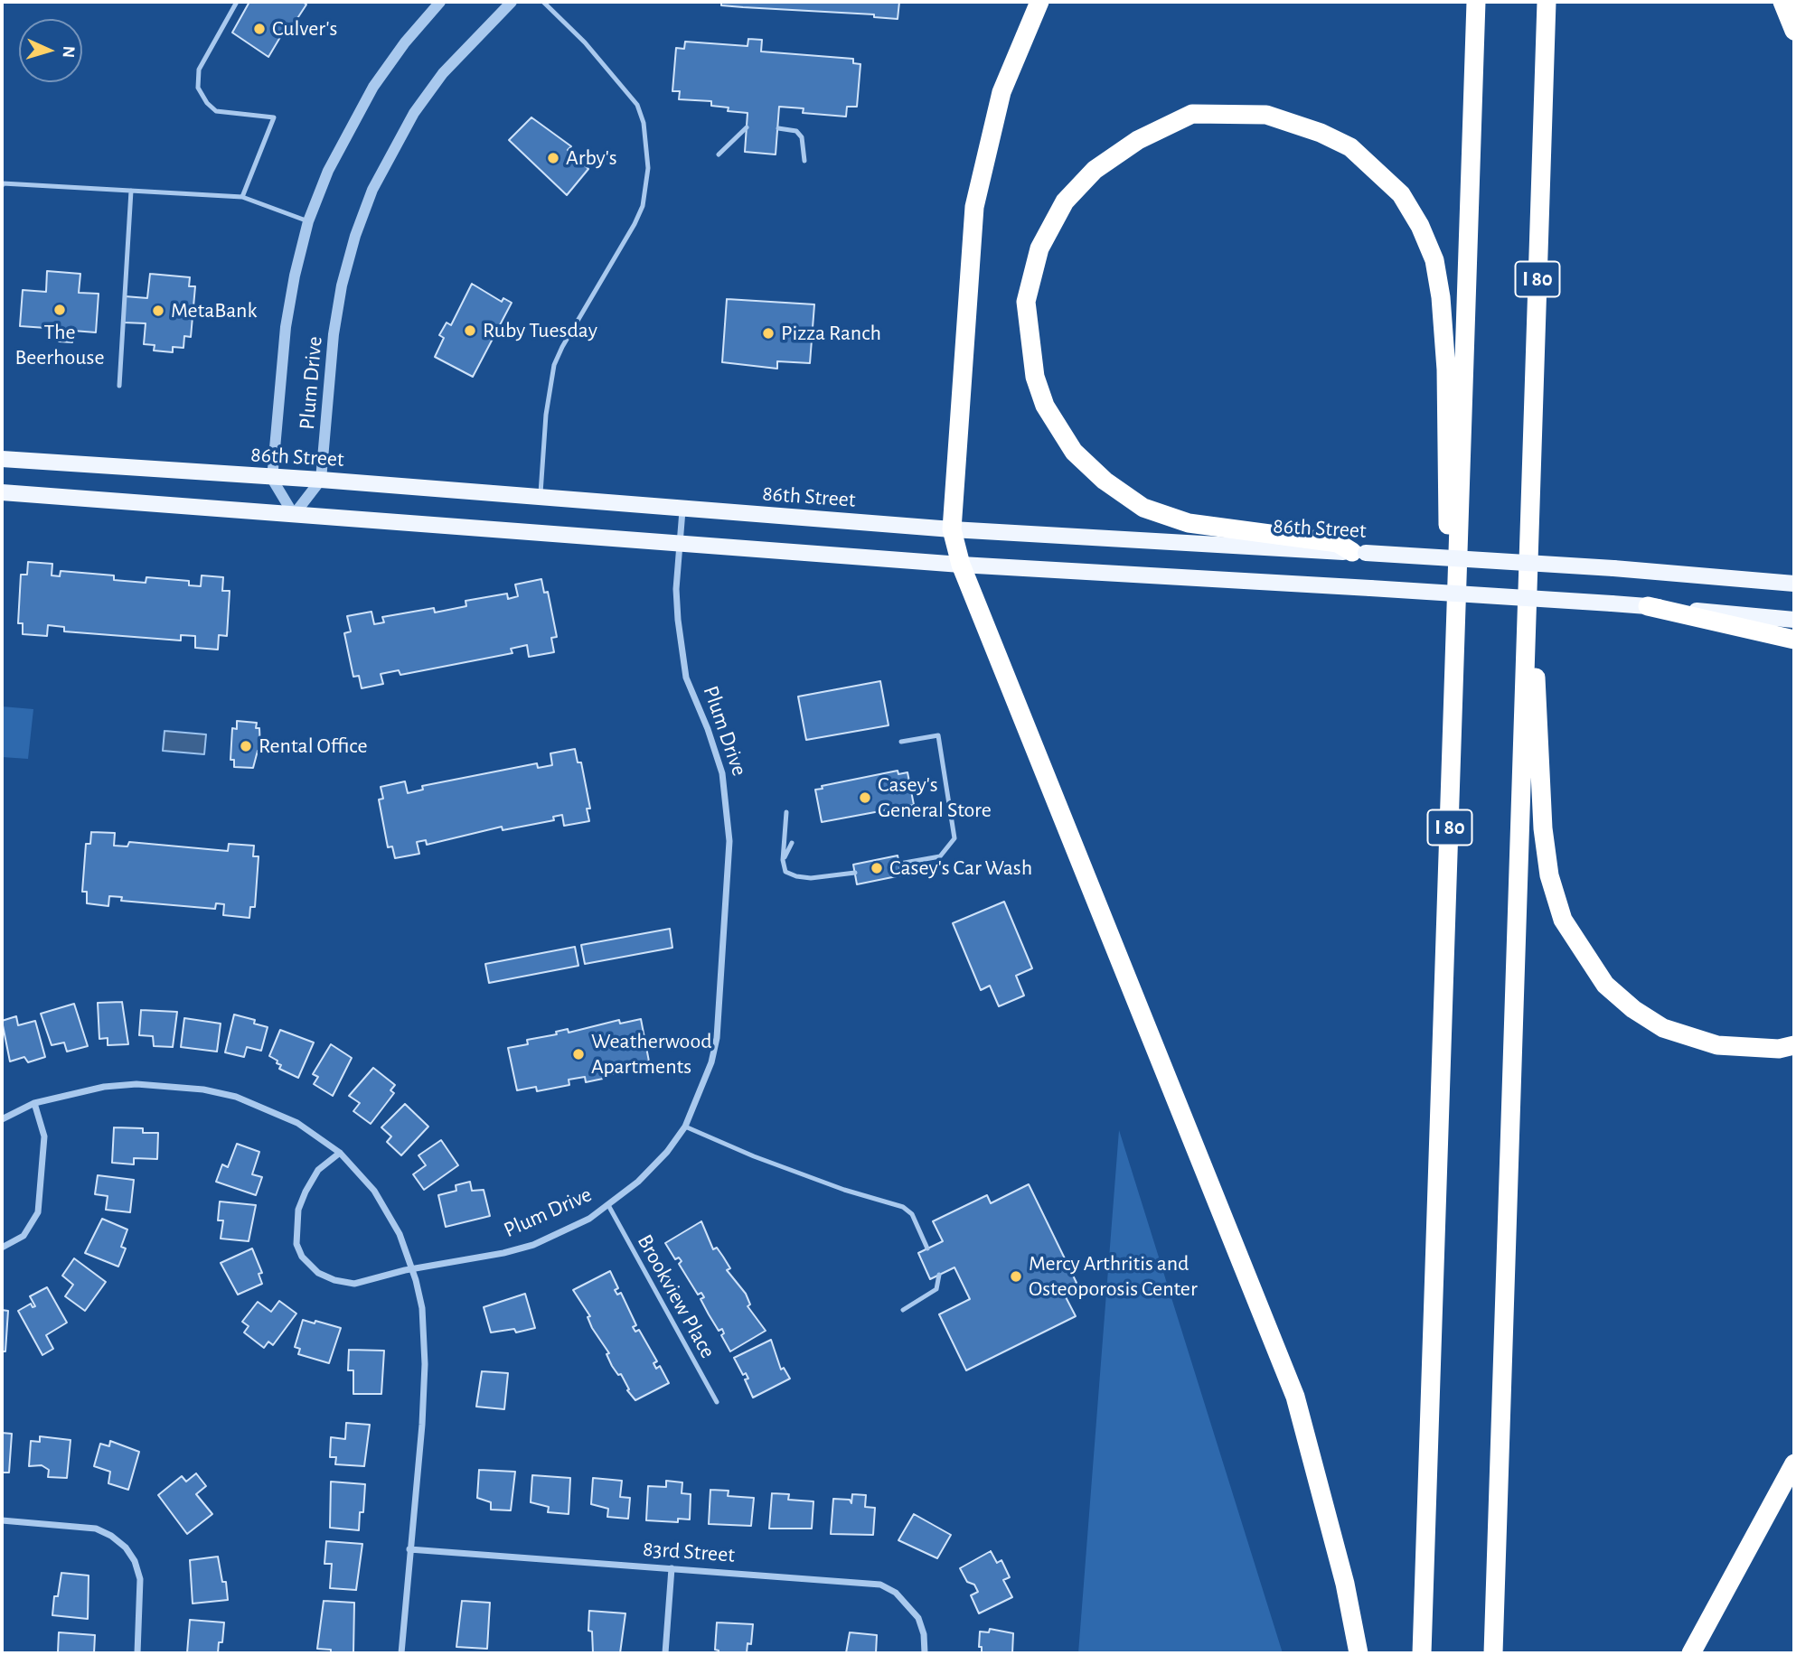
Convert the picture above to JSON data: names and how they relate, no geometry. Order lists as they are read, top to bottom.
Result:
{
  "streets": {
    "highway": ["I 80"],
    "main road": ["86th Street"],
    "street": ["Plum Drive", "83rd Street"],
    "lane": ["Brookview Place"]
  },
  "crossings": [
    ["Plum Drive", "86th Street"],
    ["Plum Drive", "Brookview Place"]
  ],
  "places": [
    "Culver's",
    "Arby's",
    "The Beerhouse",
    "MetaBank",
    "Ruby Tuesday",
    "Pizza Ranch",
    "Rental Office",
    "Casey's General Store",
    "Casey's Car Wash",
    "Weatherwood Apartments",
    "Mercy Arthritis and Osteoporosis Center"
  ],
  "north": "right"
}
